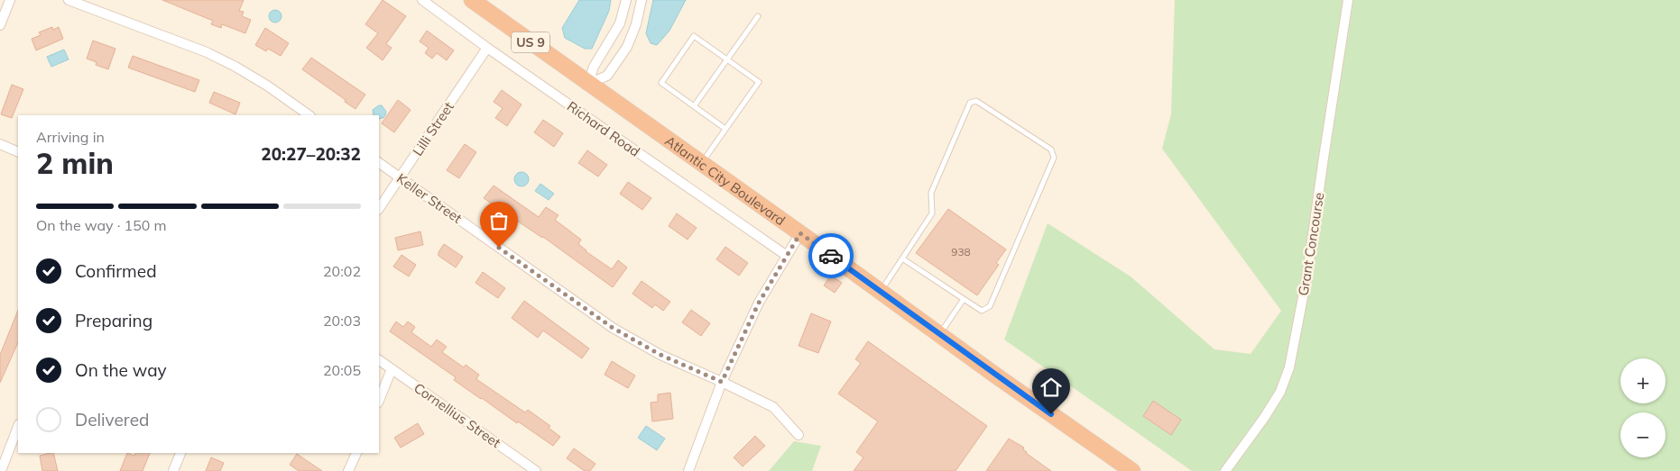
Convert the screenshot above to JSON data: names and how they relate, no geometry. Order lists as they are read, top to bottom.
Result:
{
  "streets": {
    "highway": ["US 9", "Atlantic City Boulevard"],
    "street": [
      "Lilli Street",
      "Richard Road",
      "Keller Street",
      "Grant Concourse",
      "Cornellius Street"
    ]
  },
  "crossings": [
    ["Lilli Street", "Richard Road"],
    ["Lilli Street", "Keller Street"]
  ],
  "house_numbers": ["938"],
  "page": {
    "heading": ["2 min", "Arriving in", "20:27–20:32"],
    "bar": "On the way · 150 m",
    "list": [
      ["Confirmed", "20:02"],
      ["Preparing", "20:03"],
      ["On the way", "20:05"],
      "Delivered"
    ],
    "map_buttons": ["+", "−"]
  }
}
